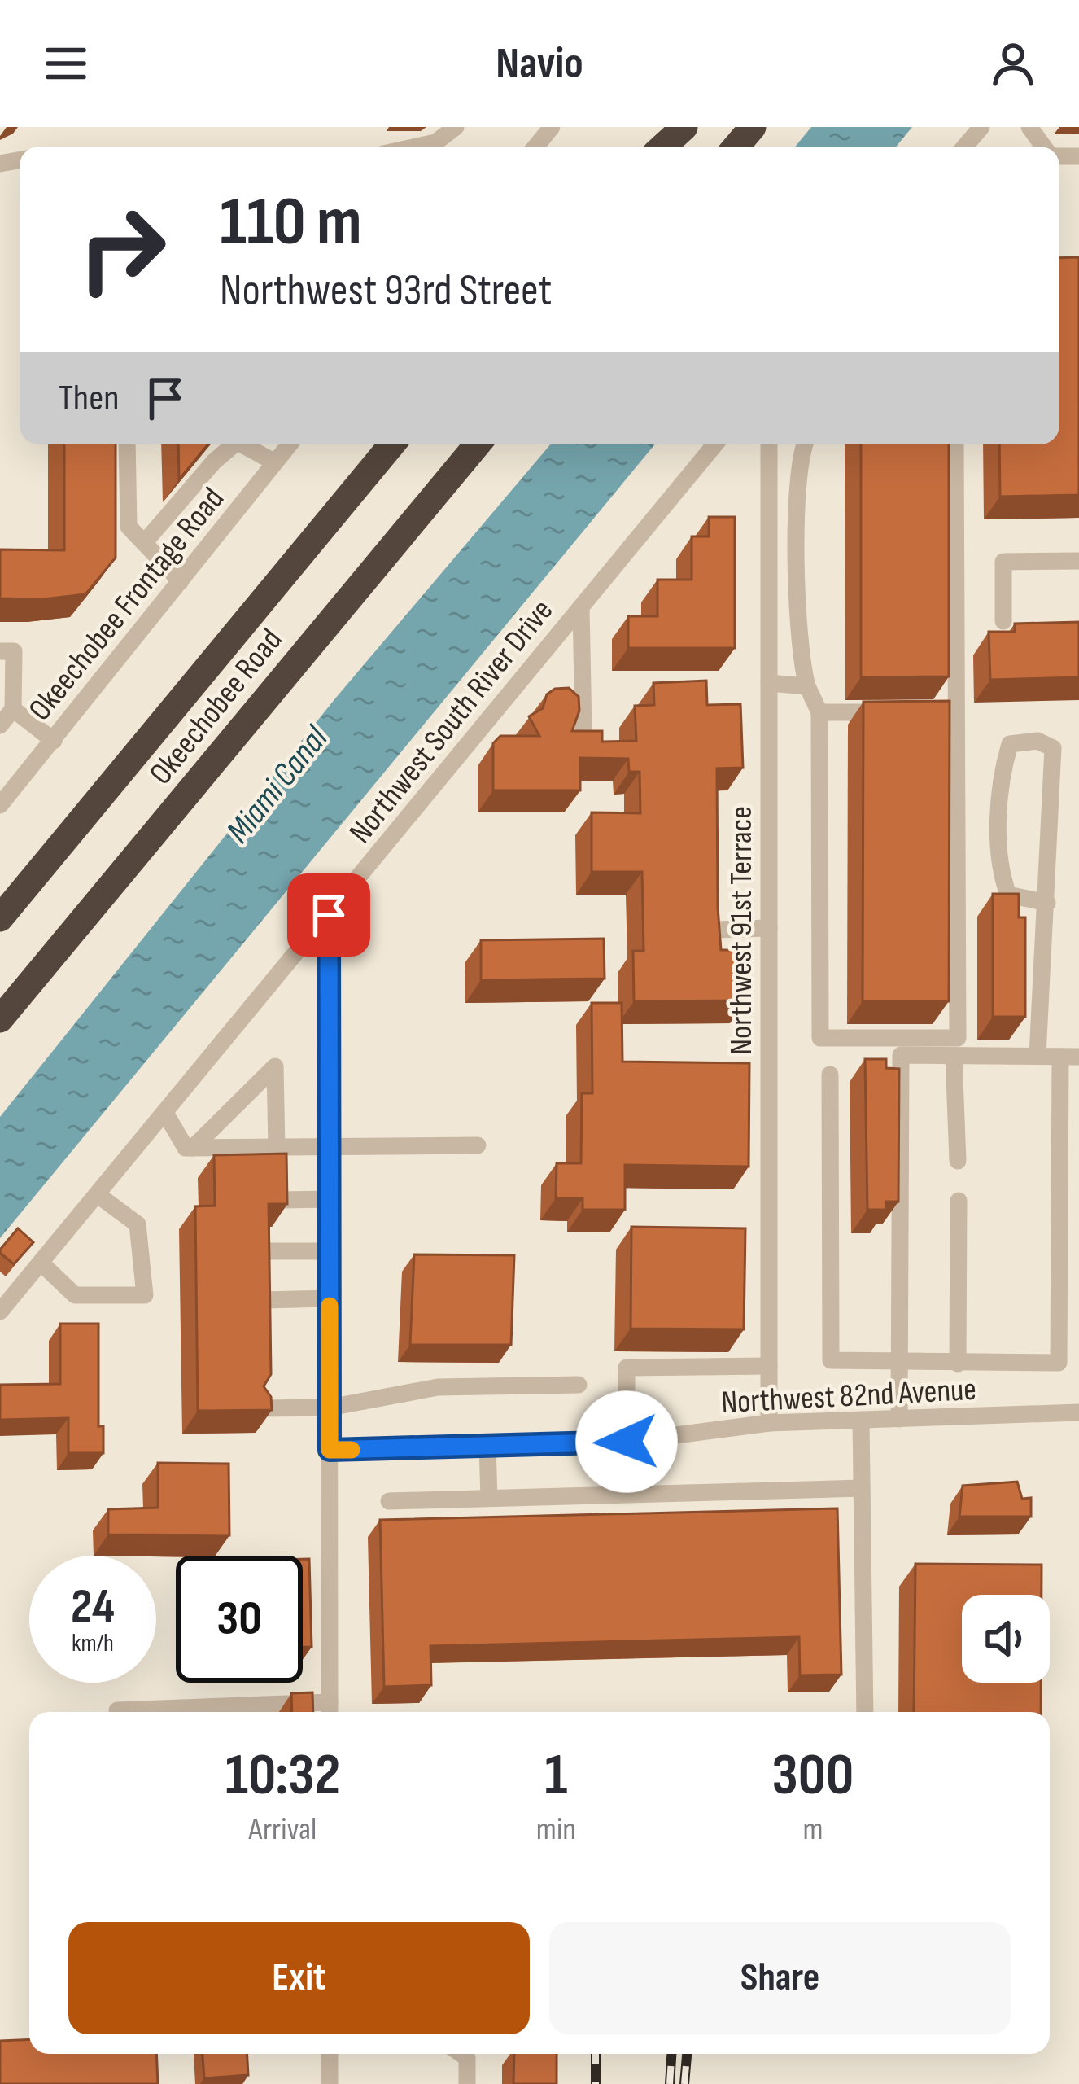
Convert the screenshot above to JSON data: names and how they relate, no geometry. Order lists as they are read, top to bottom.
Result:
{
  "streets": {
    "highway": ["Okeechobee Road"],
    "street": [
      "Okeechobee Frontage Road",
      "Northwest South River Drive",
      "Northwest 91st Terrace",
      "Northwest 82nd Avenue"
    ]
  },
  "crossings": [
    ["Northwest 91st Terrace", "Northwest 82nd Avenue"]
  ],
  "water": ["Miami Canal"],
  "page": {
    "header": "Navio",
    "turn": ["110 m", "Northwest 93rd Street"],
    "then": "Then",
    "speed": "24 km/h",
    "limit": "30",
    "eta": [
      "10:32",
      "Arrival",
      "1",
      "min",
      "300",
      "m"
    ],
    "buttons": ["Exit", "Share"]
  }
}
